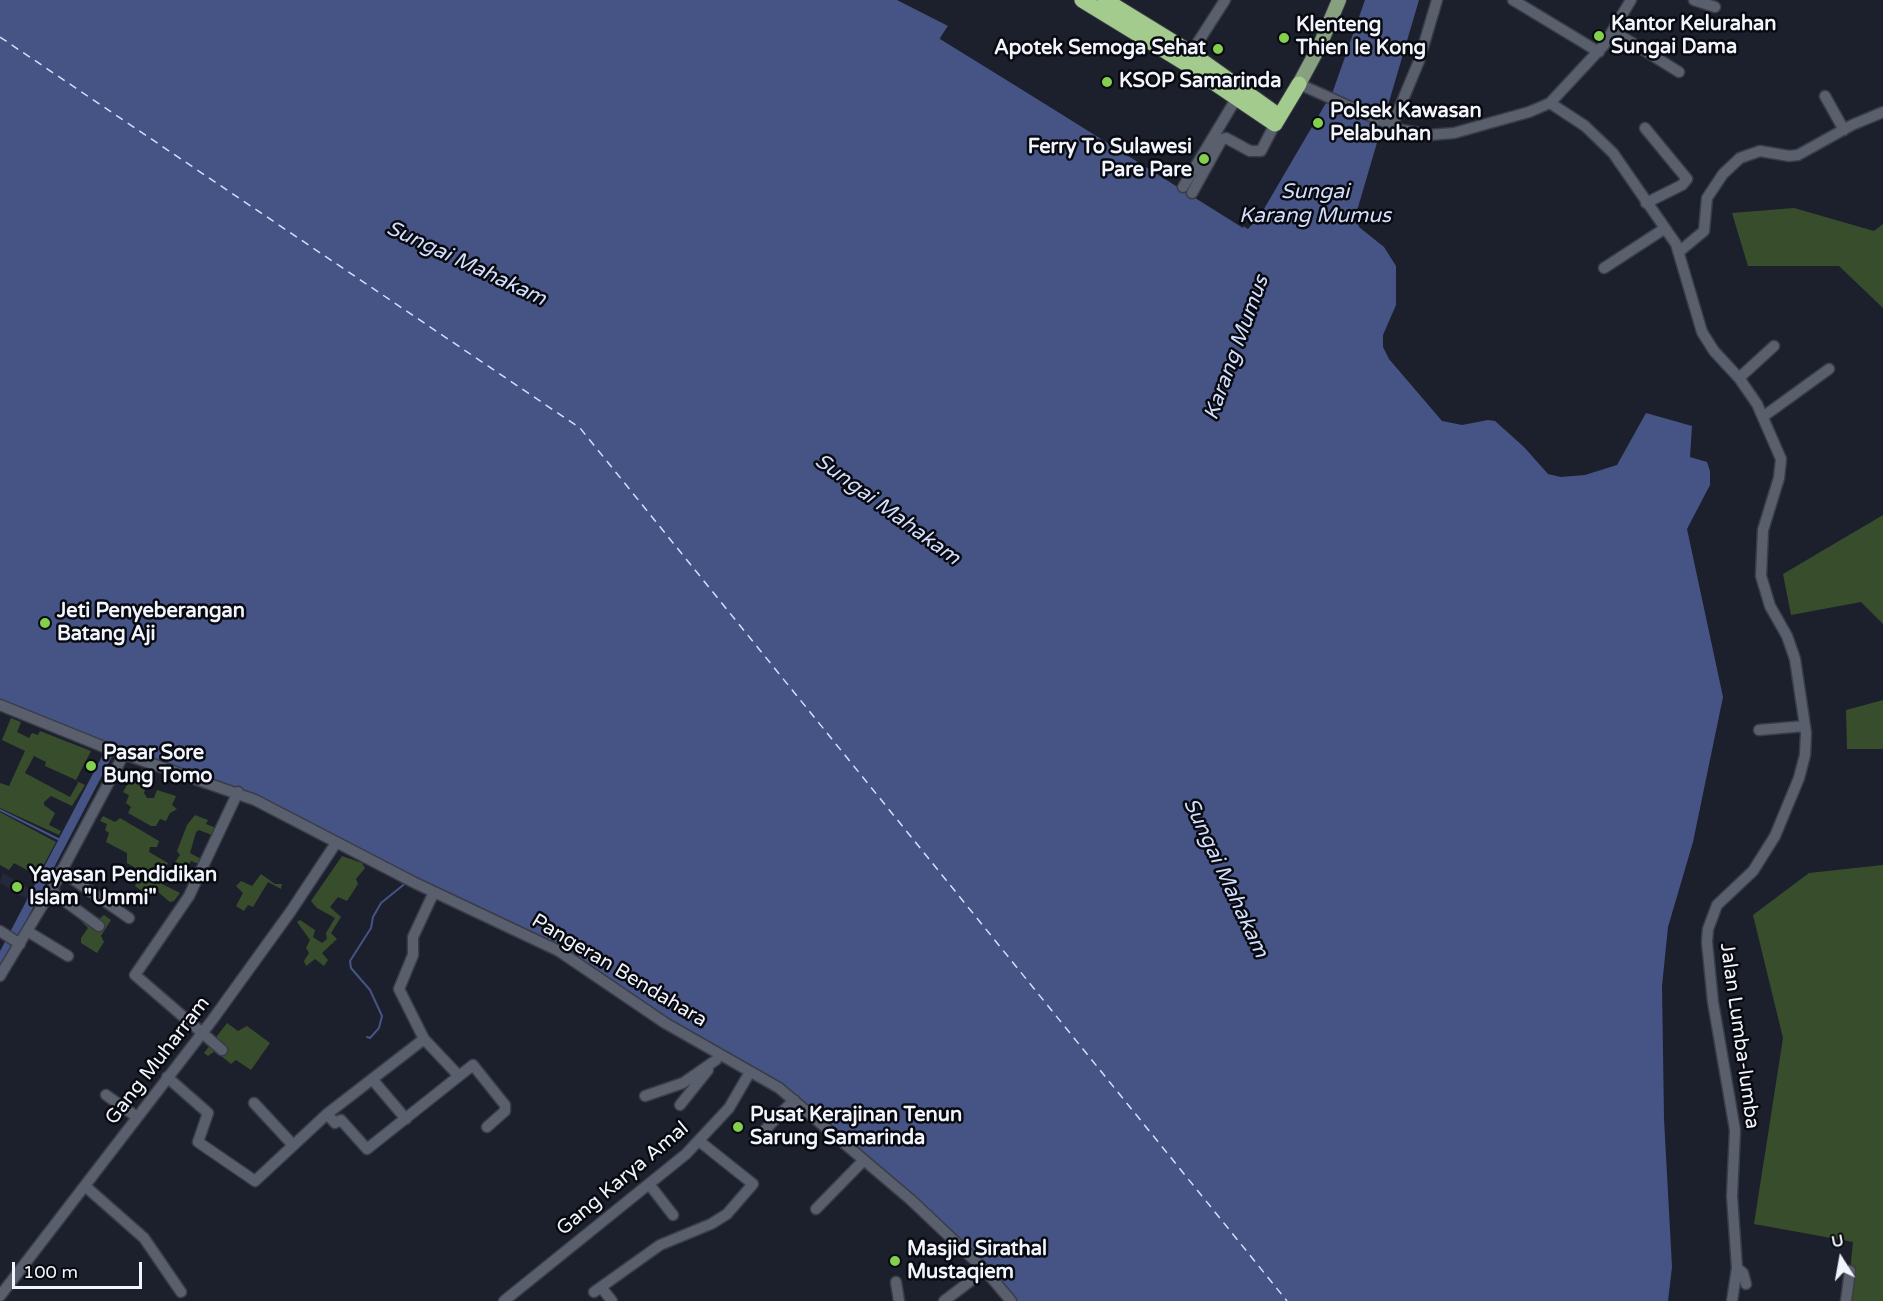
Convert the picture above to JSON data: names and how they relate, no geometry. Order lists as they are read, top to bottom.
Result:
{
  "streets": {
    "street": [
      "Pangeran Bendahara",
      "Jalan Lumba-lumba",
      "Gang Muharram",
      "Gang Karya Amal"
    ]
  },
  "crossings": [
    ["Pangeran Bendahara", "Gang Muharram"],
    ["Pangeran Bendahara", "Gang Karya Amal"]
  ],
  "water": ["Sungai Karang Mumus", "Sungai Mahakam", "Karang Mumus"],
  "places": [
    "Kantor Kelurahan Sungai Dama",
    "Klenteng Thien Ie Kong",
    "Apotek Semoga Sehat",
    "KSOP Samarinda",
    "Polsek Kawasan Pelabuhan",
    "Ferry To Sulawesi Pare Pare",
    "Jeti Penyeberangan Batang Aji",
    "Pasar Sore Bung Tomo",
    "Yayasan Pendidikan Islam \"Ummi\"",
    "Pusat Kerajinan Tenun Sarung Samarinda",
    "Masjid Sirathal Mustaqiem"
  ],
  "scale_bar": "100 m",
  "north": "top"
}
